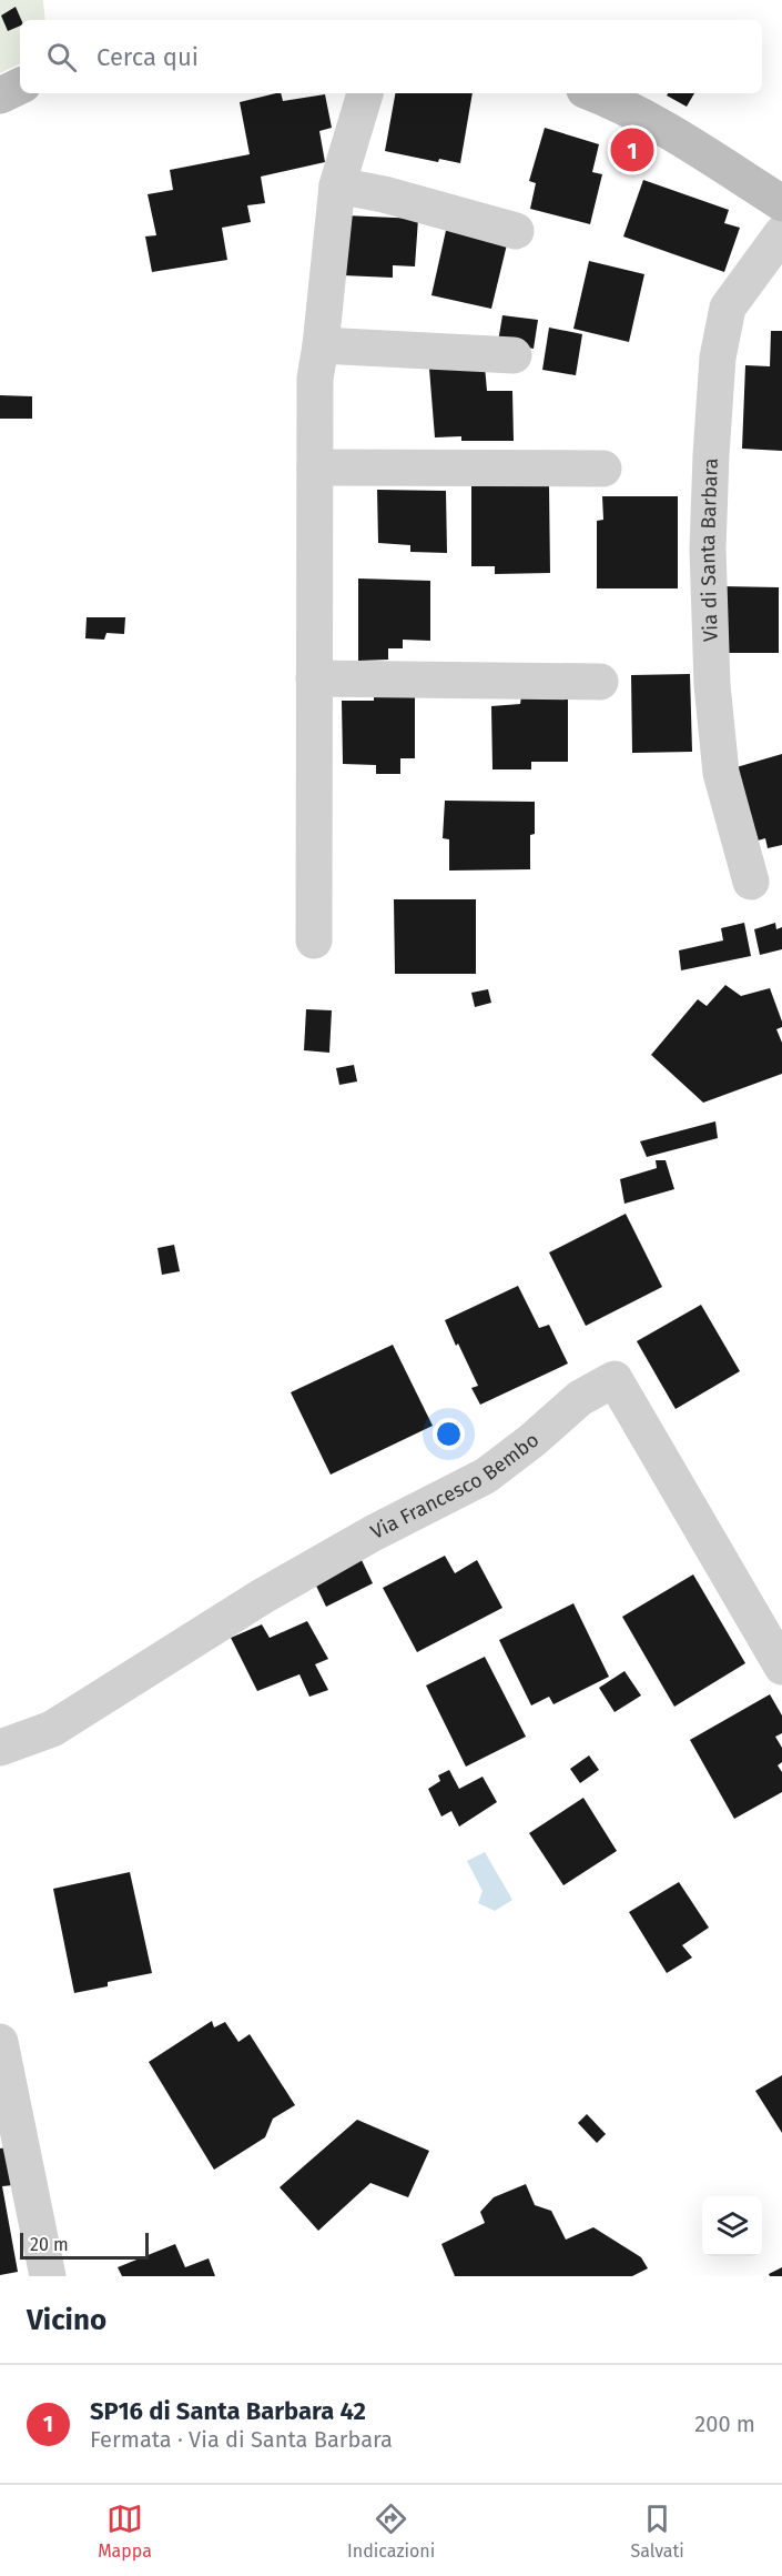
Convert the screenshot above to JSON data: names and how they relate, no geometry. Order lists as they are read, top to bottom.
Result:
{
  "streets": {
    "street": ["Via di Santa Barbara", "Via Francesco Bembo"]
  },
  "scale_bar": "20 m",
  "page": {
    "search": "Cerca qui",
    "pins": "1",
    "scale": "20 m",
    "heading": "Vicino",
    "list": [
      {
        "mark": "1",
        "name": "SP16 di Santa Barbara 42",
        "note": "Fermata · Via di Santa Barbara",
        "value": "200 m"
      }
    ],
    "nav": ["Mappa", "Indicazioni", "Salvati"]
  }
}
